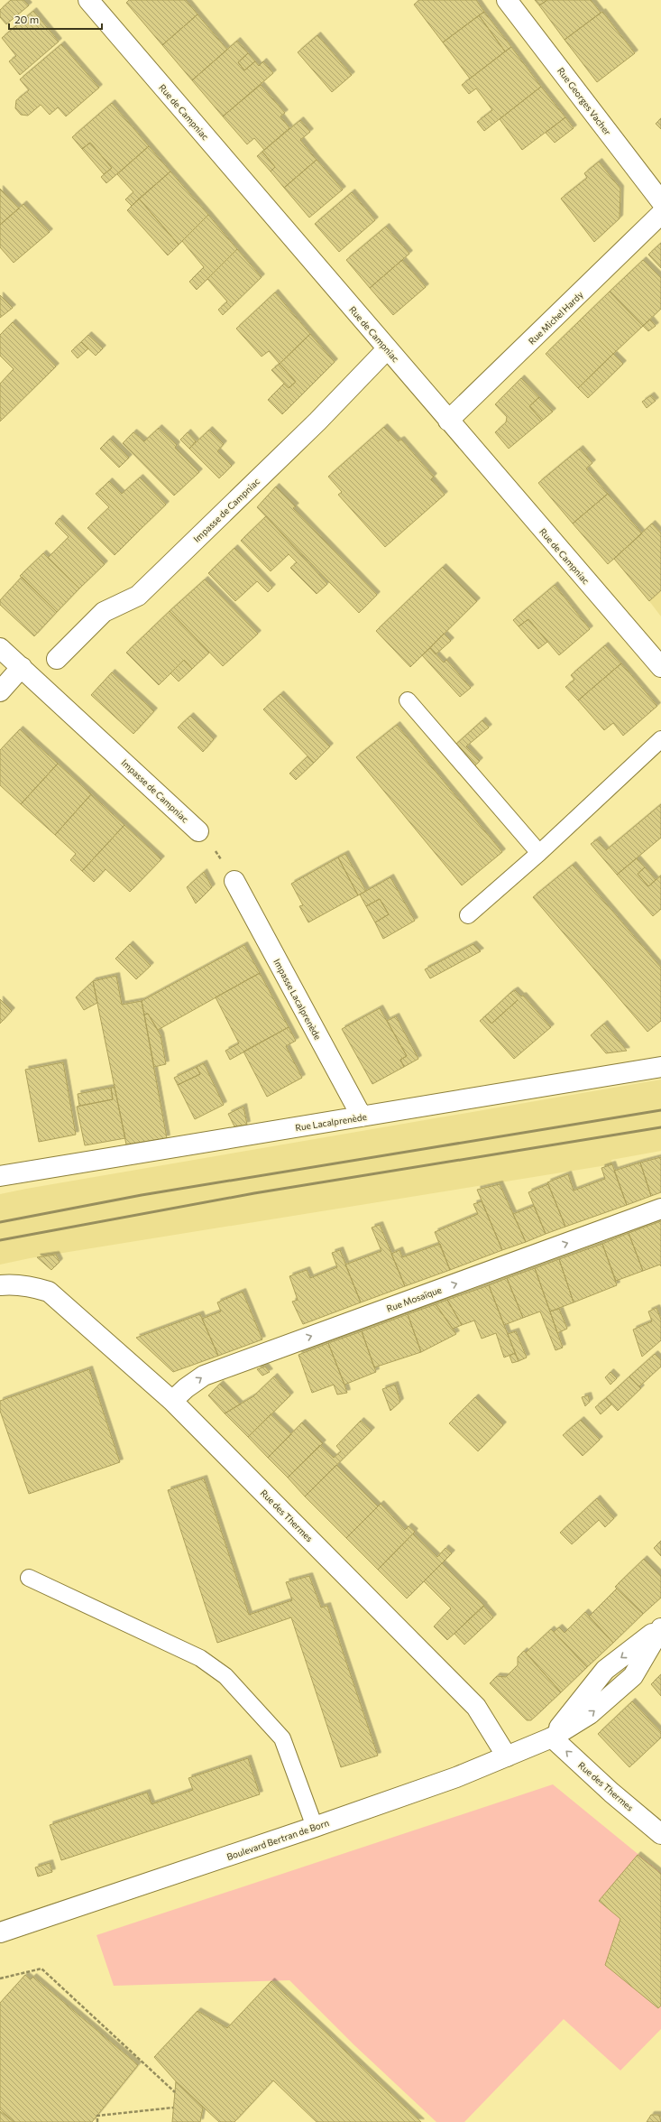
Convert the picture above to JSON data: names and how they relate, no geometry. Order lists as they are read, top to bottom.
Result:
{
  "streets": {
    "street": [
      "Rue Georges Vacher",
      "Rue de Campniac",
      "Rue Michel Hardy",
      "Impasse de Campniac",
      "Impasse Lacalprenède",
      "Rue Lacalprenède",
      "Rue Mosaïque",
      "Rue des Thermes",
      "Boulevard Bertran de Born"
    ]
  },
  "crossings": [
    ["Rue de Campniac", "Rue Michel Hardy"],
    ["Rue de Campniac", "Impasse de Campniac"],
    ["Impasse Lacalprenède", "Rue Lacalprenède"],
    ["Rue Mosaïque", "Rue des Thermes"],
    ["Rue des Thermes", "Boulevard Bertran de Born"]
  ],
  "one_way": ["Rue Mosaïque"],
  "scale_bar": "20 m"
}
